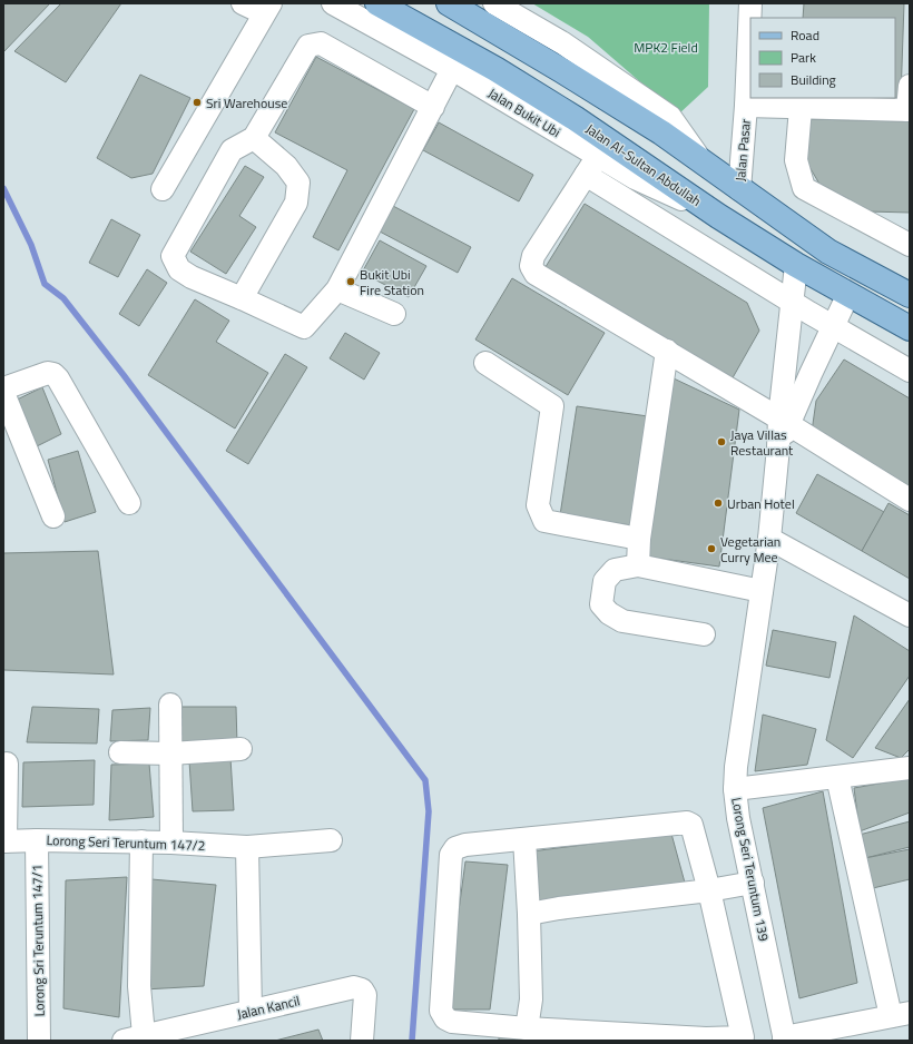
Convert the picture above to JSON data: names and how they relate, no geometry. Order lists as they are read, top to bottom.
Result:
{
  "streets": {
    "main road": ["Jalan Al-Sultan Abdullah"],
    "street": [
      "Jalan Bukit Ubi",
      "Jalan Pasar",
      "Lorong Seri Teruntum 147/2",
      "Lorong Seri Teruntum 139",
      "Lorong Sri Teruntum 147/1",
      "Jalan Kancil"
    ]
  },
  "crossings": [
    ["Jalan Bukit Ubi", "Jalan Al-Sultan Abdullah"],
    ["Jalan Al-Sultan Abdullah", "Lorong Seri Teruntum 139"],
    ["Lorong Seri Teruntum 147/2", "Lorong Sri Teruntum 147/1"]
  ],
  "parks": ["MPK2 Field"],
  "places": [
    "Sri Warehouse",
    "Bukit Ubi Fire Station",
    "Jaya Villas Restaurant",
    "Urban Hotel",
    "Vegetarian Curry Mee"
  ],
  "legend": ["Road", "Park", "Building"]
}
